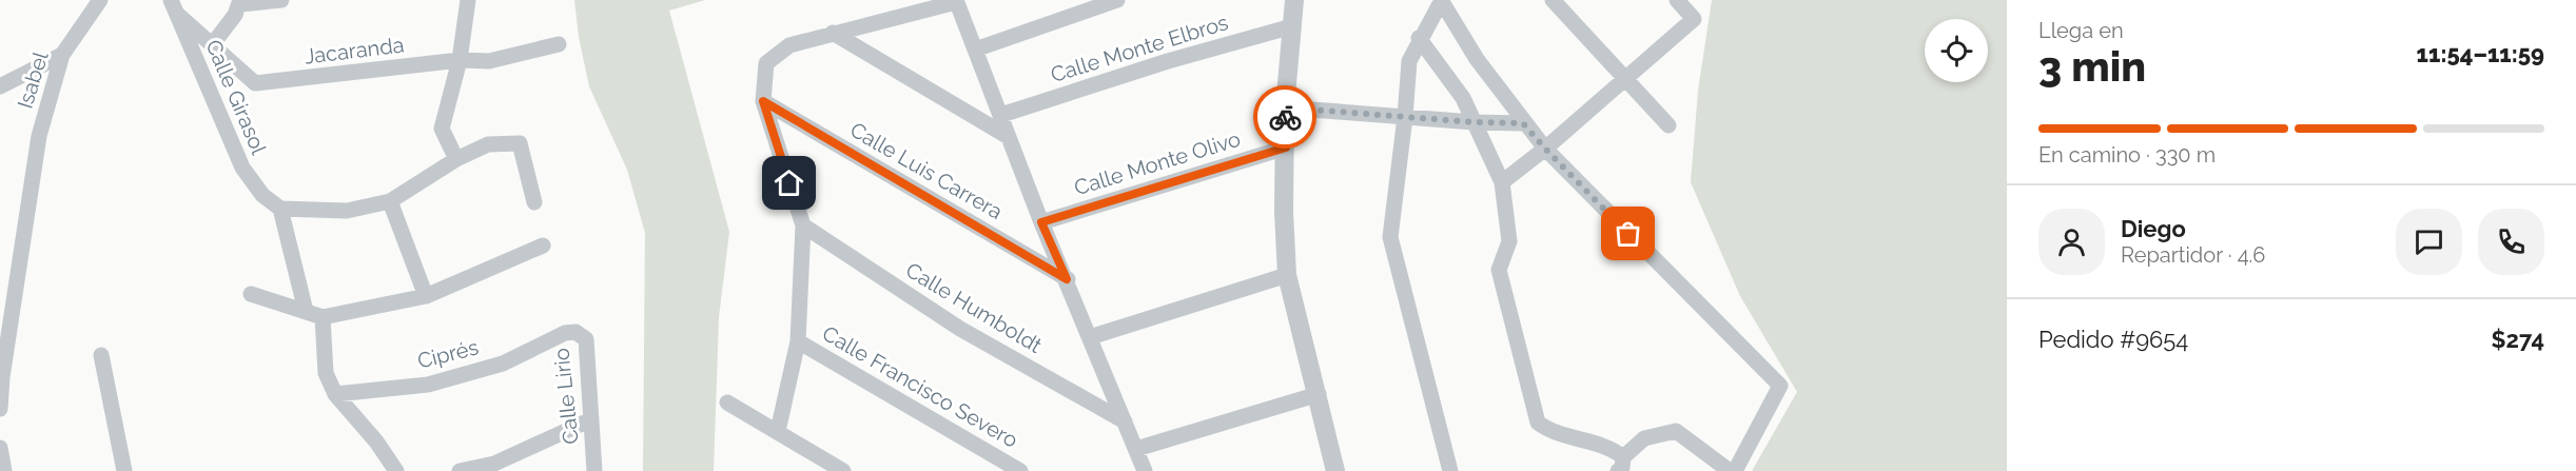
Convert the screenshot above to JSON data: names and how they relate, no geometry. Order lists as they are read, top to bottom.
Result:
{
  "streets": {
    "street": [
      "Calle Monte Elbros",
      "Jacaranda",
      "Isabel",
      "Calle Girasol",
      "Calle Monte Olivo",
      "Calle Luis Carrera",
      "Calle Humboldt",
      "Ciprés",
      "Calle Francisco Severo",
      "Calle Lirio"
    ]
  },
  "crossings": [
    ["Jacaranda", "Calle Girasol"],
    ["Ciprés", "Calle Lirio"]
  ],
  "page": {
    "heading": ["3 min", "Llega en", "11:54–11:59"],
    "panel": [
      "Diego",
      "Repartidor · 4.6",
      "Pedido #9654",
      "$274"
    ],
    "bar": "En camino · 330 m"
  }
}
